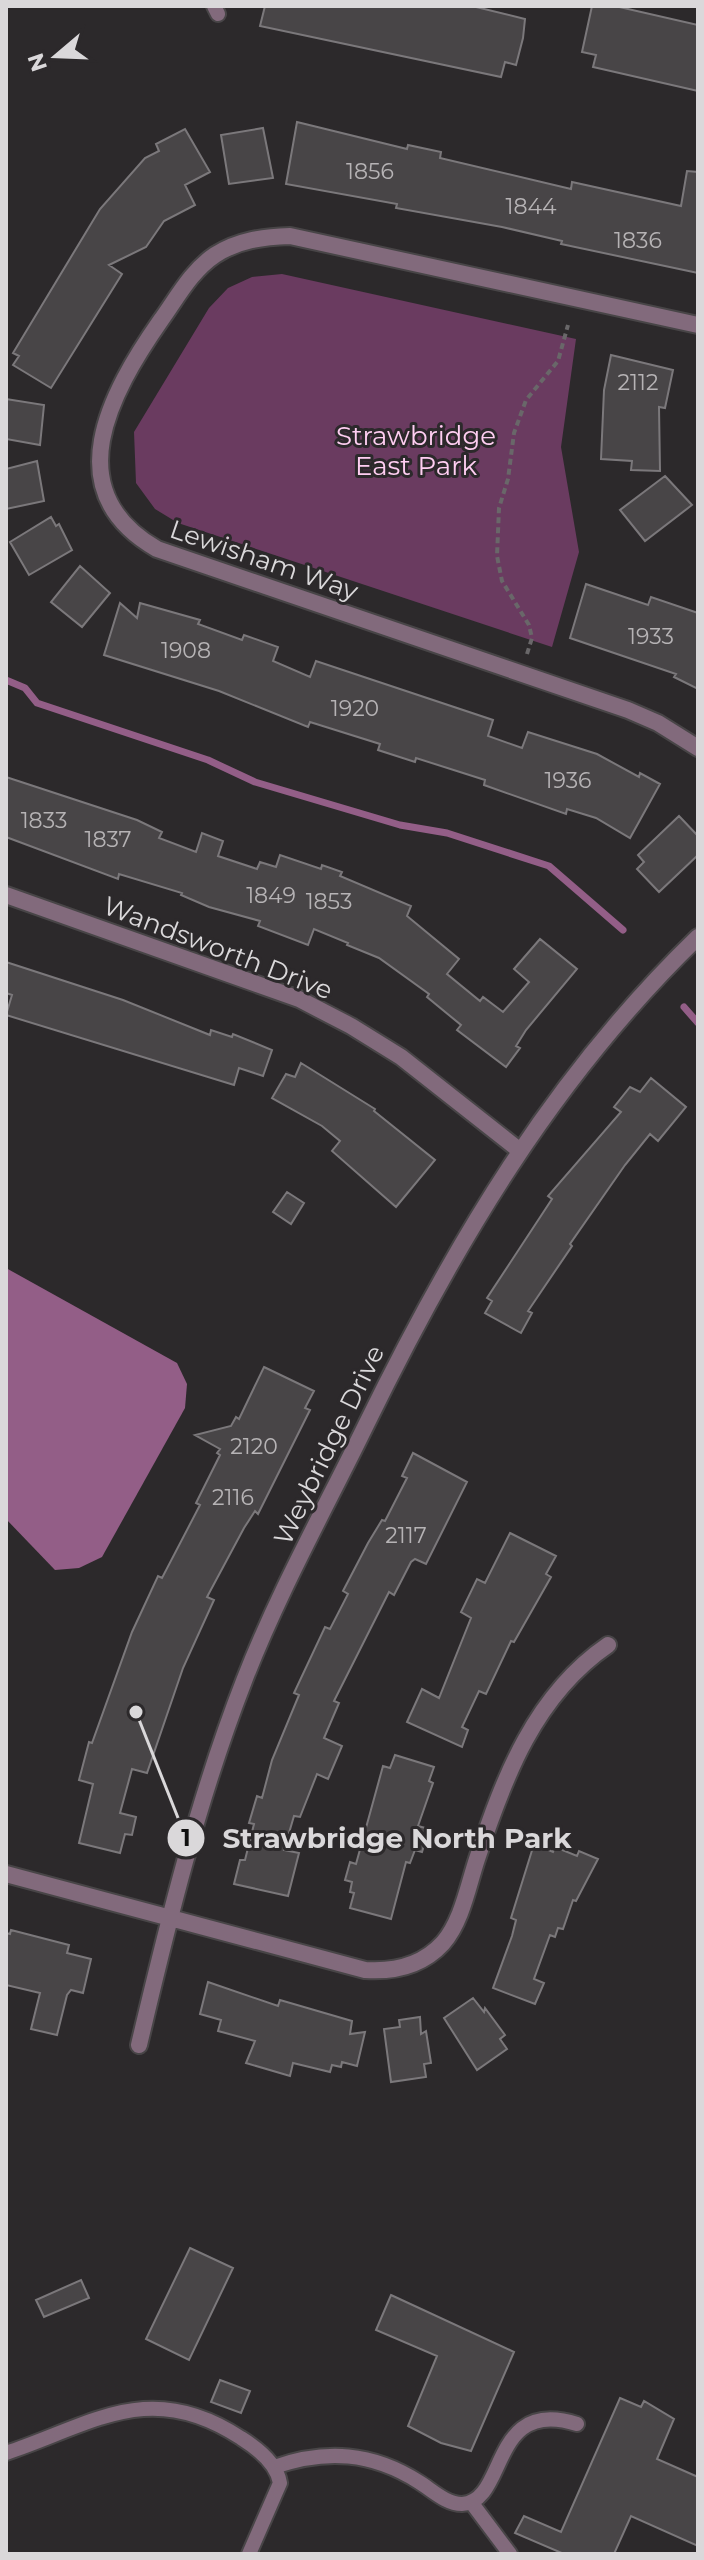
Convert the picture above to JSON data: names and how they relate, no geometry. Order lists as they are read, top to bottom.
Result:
{
  "streets": {
    "street": ["Lewisham Way", "Wandsworth Drive", "Weybridge Drive"]
  },
  "crossings": [
    ["Wandsworth Drive", "Weybridge Drive"]
  ],
  "parks": ["Strawbridge East Park"],
  "places": ["Strawbridge North Park"],
  "house_numbers": [
    "1856",
    "1844",
    "1836",
    "2112",
    "1933",
    "1908",
    "1920",
    "1936",
    "1833",
    "1837",
    "1849",
    "1853",
    "2120",
    "2116",
    "2117"
  ],
  "north": "left"
}
